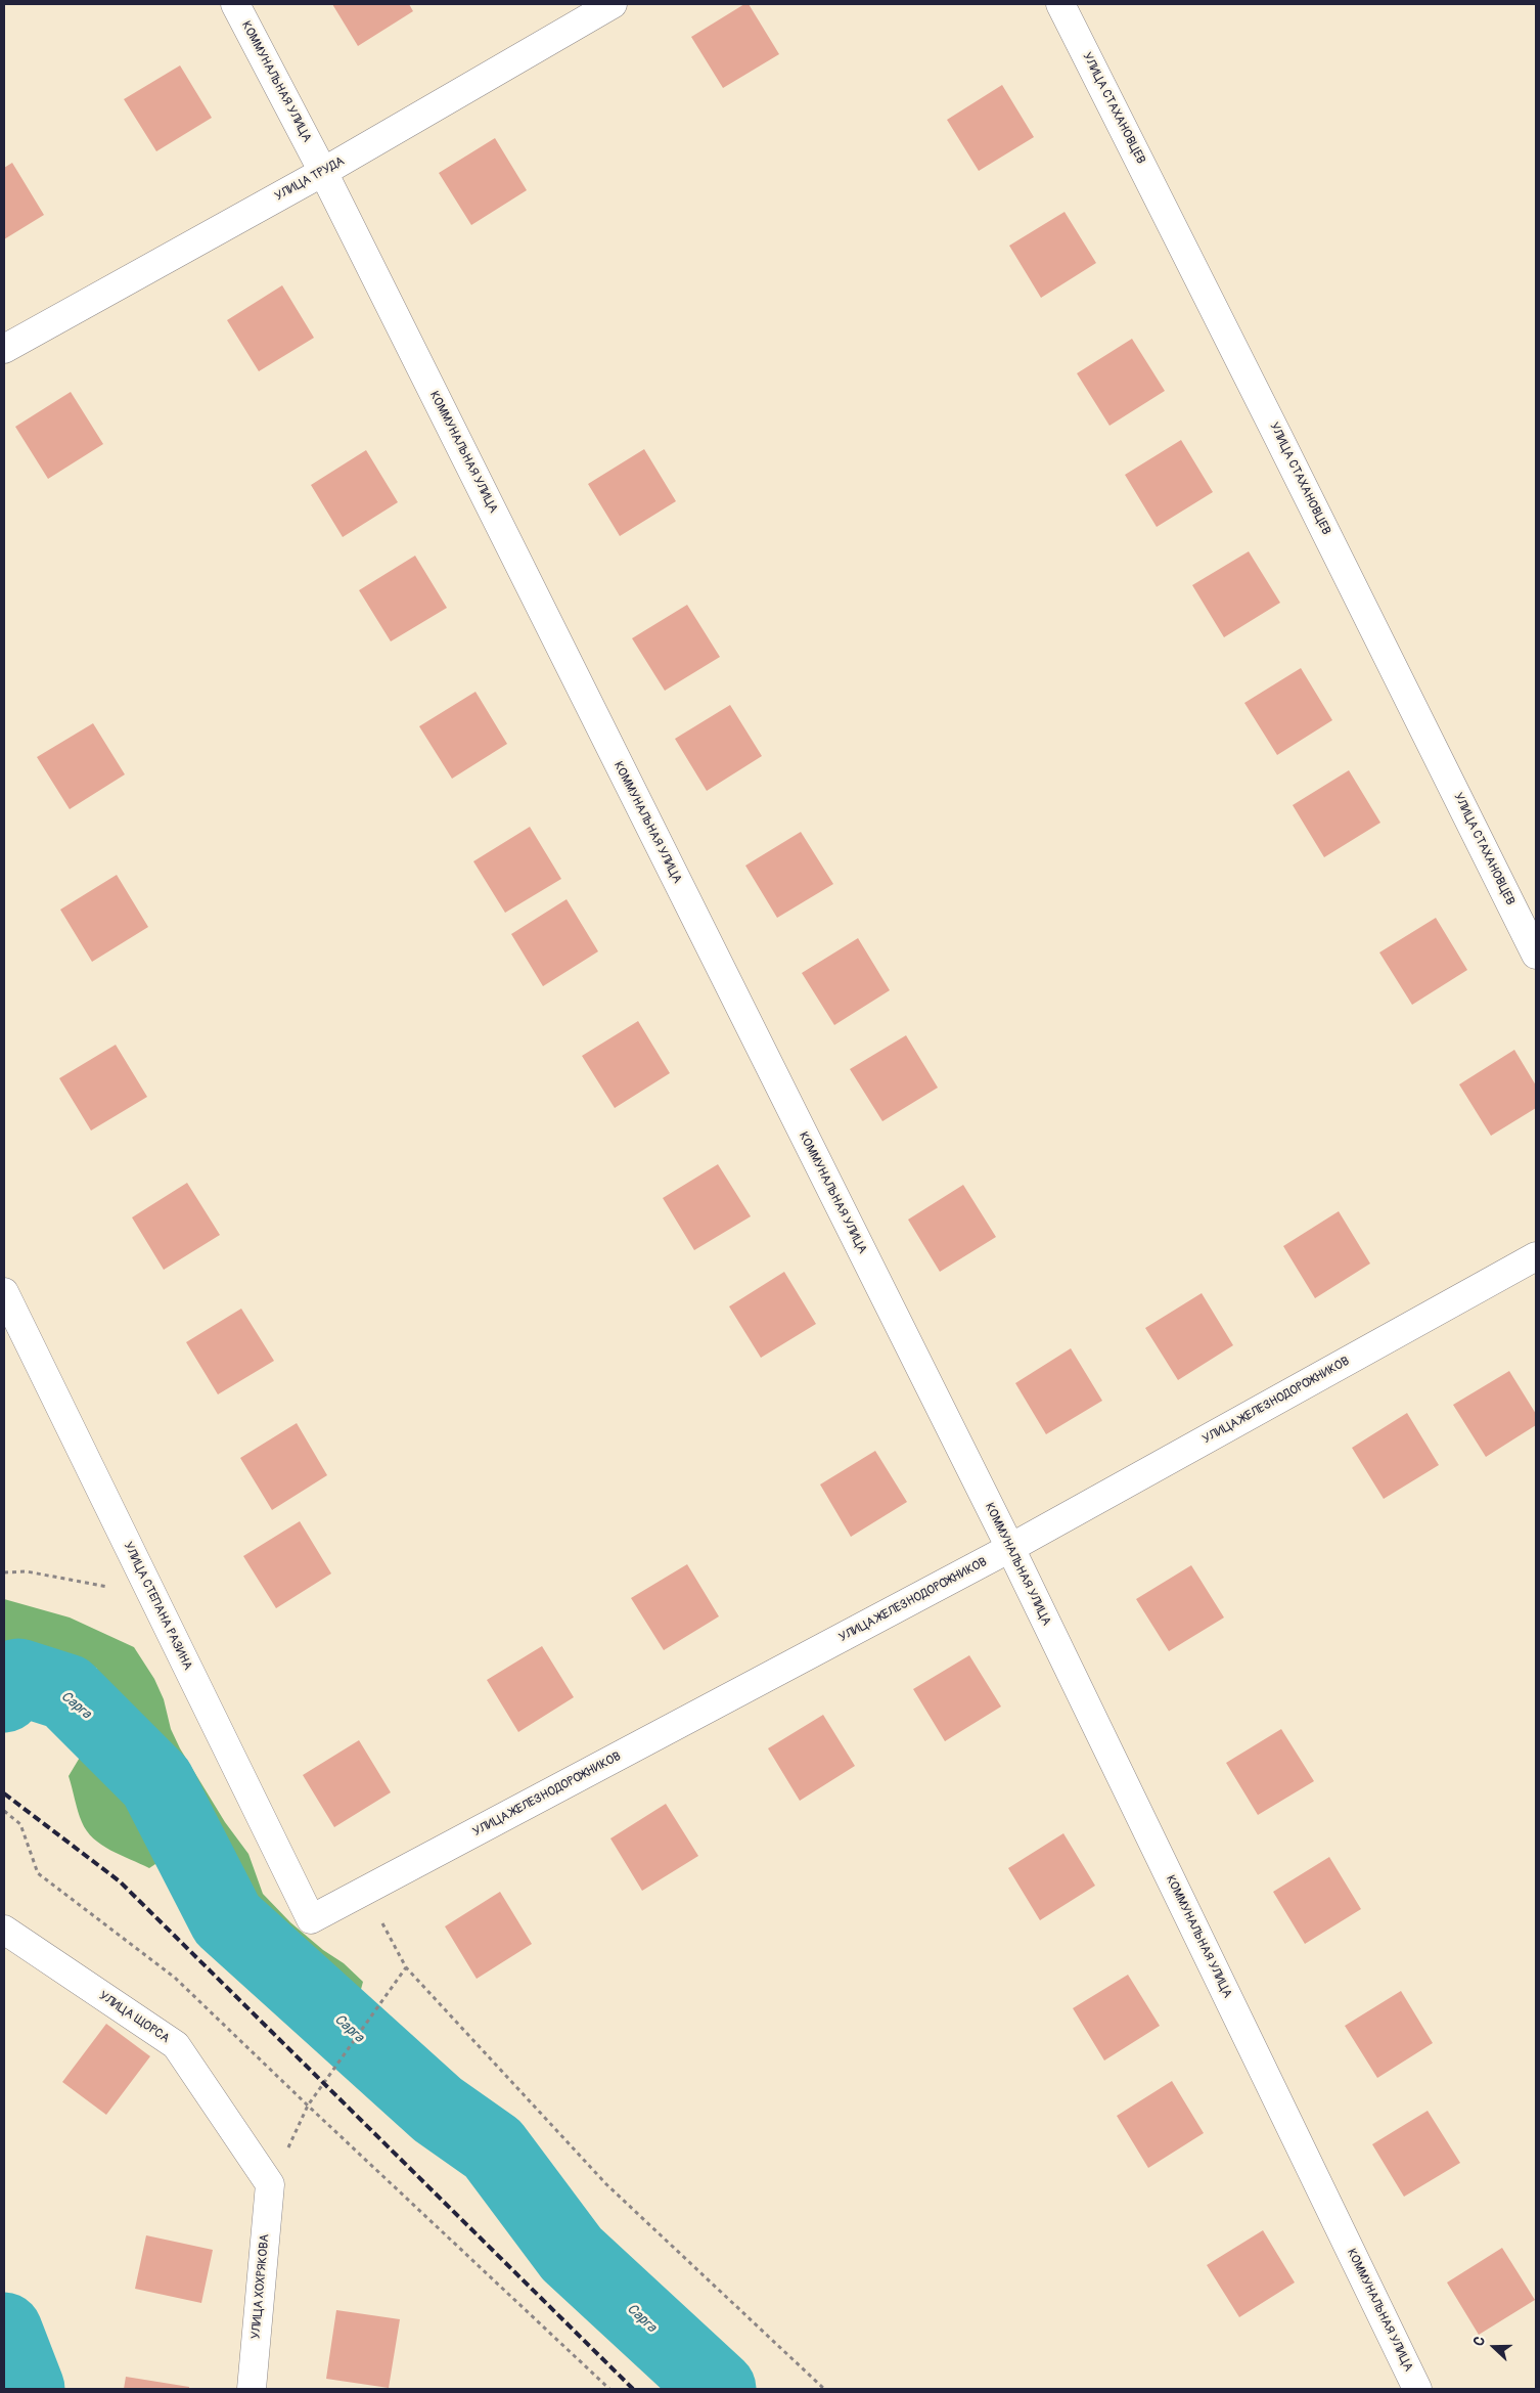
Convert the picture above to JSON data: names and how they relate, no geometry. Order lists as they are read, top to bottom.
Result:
{
  "streets": {
    "street": [
      "КОММУНАЛЬНАЯ УЛИЦА",
      "УЛИЦА СТАХАНОВЦЕВ",
      "УЛИЦА ТРУДА",
      "УЛИЦА ЖЕЛЕЗНОДОРОЖНИКОВ",
      "УЛИЦА СТЕПАНА РАЗИНА",
      "УЛИЦА ЩОРСА",
      "УЛИЦА ХОХРЯКОВА"
    ]
  },
  "crossings": [
    ["КОММУНАЛЬНАЯ УЛИЦА", "УЛИЦА ТРУДА"],
    ["КОММУНАЛЬНАЯ УЛИЦА", "УЛИЦА ЖЕЛЕЗНОДОРОЖНИКОВ"],
    ["УЛИЦА ЖЕЛЕЗНОДОРОЖНИКОВ", "УЛИЦА СТЕПАНА РАЗИНА"],
    ["УЛИЦА ЩОРСА", "УЛИЦА ХОХРЯКОВА"]
  ],
  "water": ["Сарга"],
  "north": "left"
}
